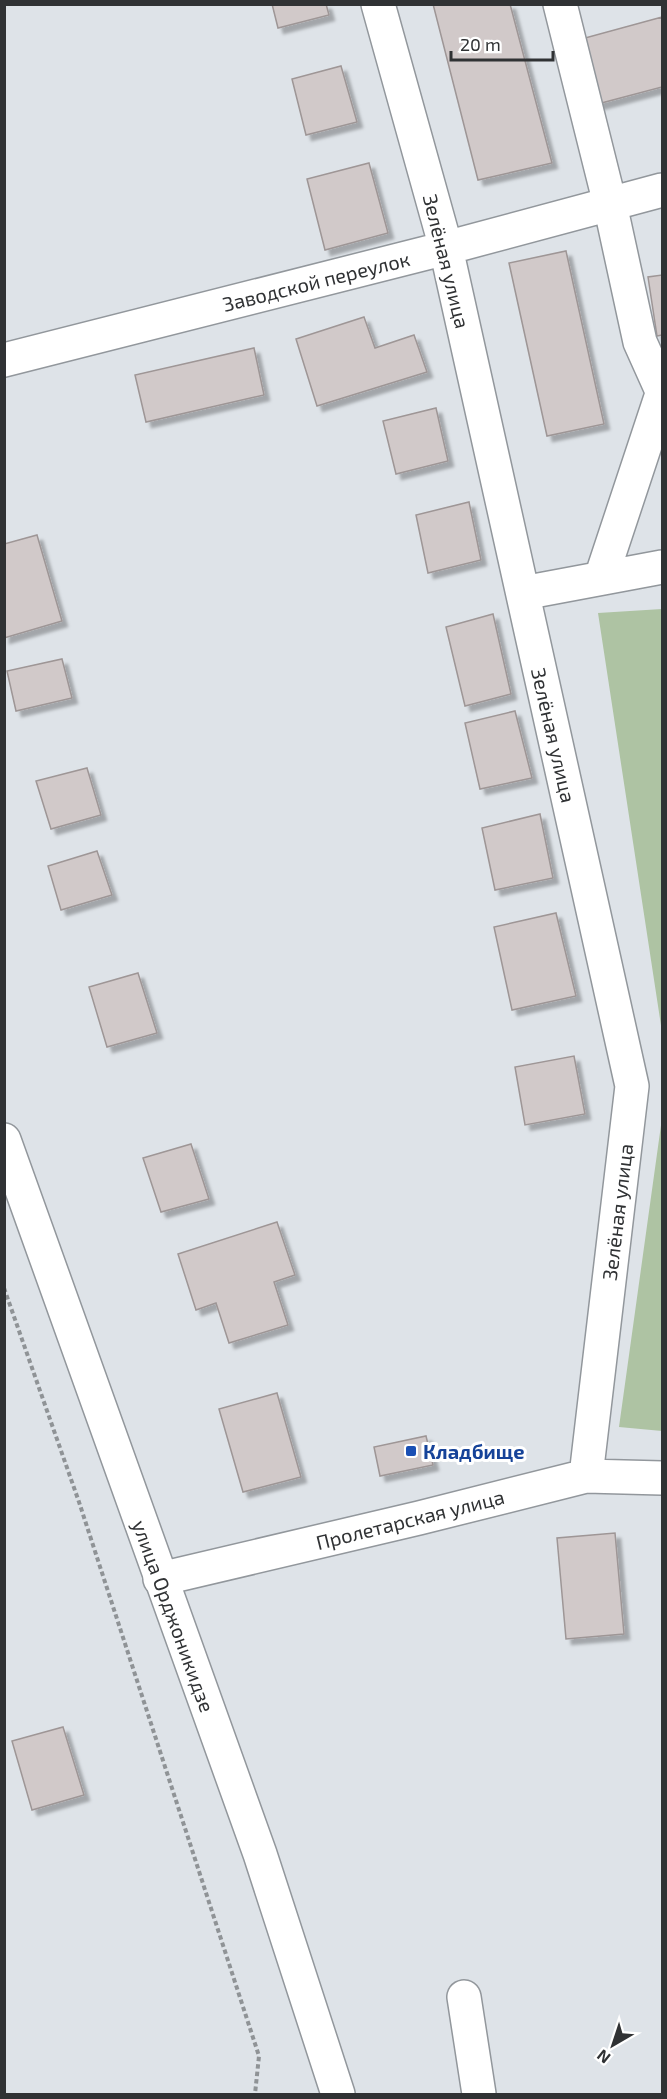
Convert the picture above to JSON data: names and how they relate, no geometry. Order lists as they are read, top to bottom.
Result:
{
  "streets": {
    "street": [
      "Зелёная улица",
      "Заводской переулок",
      "Пролетарская улица",
      "улица Орджоникидзе"
    ]
  },
  "crossings": [
    ["Зелёная улица", "Заводской переулок"],
    ["Зелёная улица", "Пролетарская улица"],
    ["Пролетарская улица", "улица Орджоникидзе"]
  ],
  "places": {
    "transit": ["Кладбище"]
  },
  "scale_bar": "20 m",
  "north": "bottom left"
}
